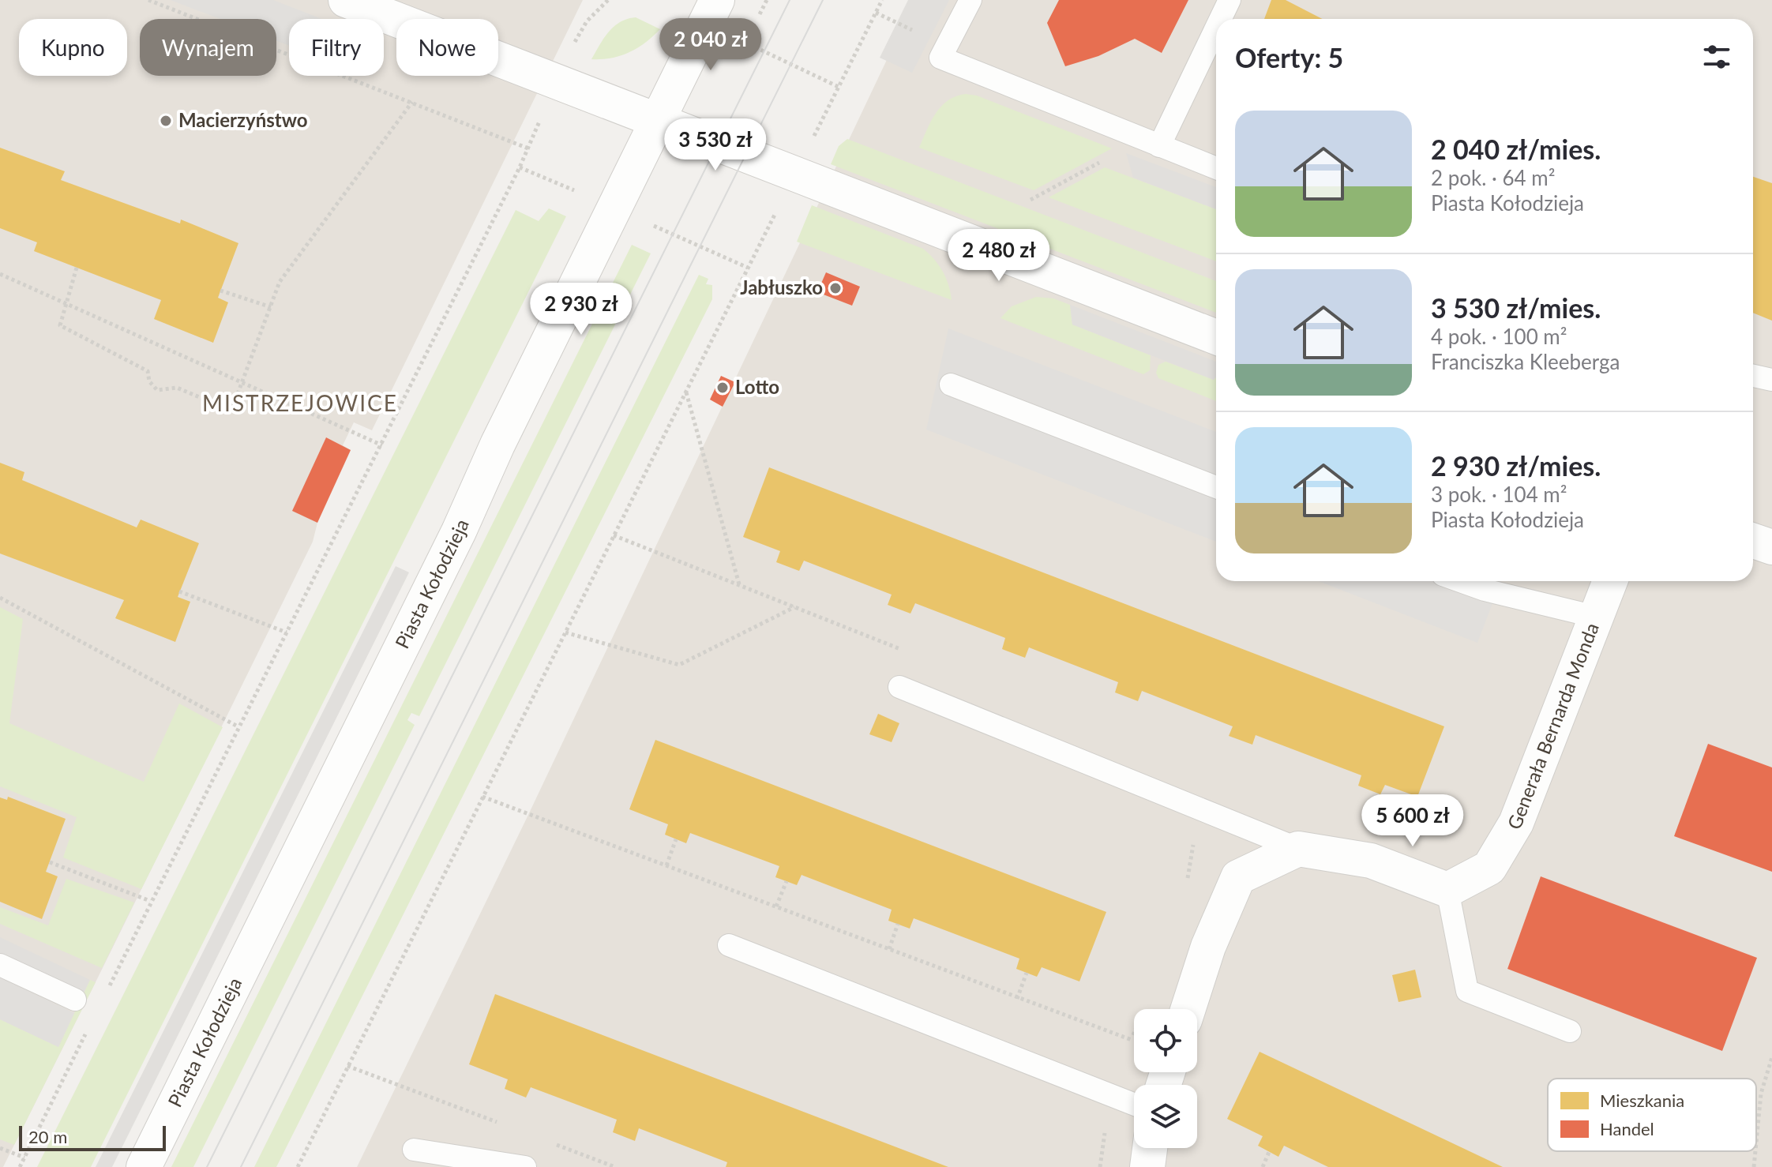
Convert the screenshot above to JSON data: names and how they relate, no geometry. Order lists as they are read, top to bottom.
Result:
{
  "streets": {
    "street": ["Piasta Kołodzieja", "Generała Bernarda Monda"]
  },
  "districts": ["MISTRZEJOWICE"],
  "places": ["Macierzyństwo", "Jabłuszko", "Lotto"],
  "legend": ["Mieszkania", "Handel"],
  "scale_bar": "20 m",
  "page": {
    "price": [
      "2 040 zł",
      "3 530 zł",
      "2 480 zł",
      "2 930 zł",
      "5 600 zł"
    ],
    "chip": [
      "Kupno",
      "Wynajem",
      "Filtry",
      "Nowe"
    ],
    "heading": "Oferty: 5",
    "list": [
      {
        "name": "2 040 zł/mies.",
        "note": "2 pok. · 64 m² · Piasta Kołodzieja"
      },
      {
        "name": "3 530 zł/mies.",
        "note": "4 pok. · 100 m² · Franciszka Kleeberga"
      },
      {
        "name": "2 930 zł/mies.",
        "note": "3 pok. · 104 m² · Piasta Kołodzieja"
      }
    ],
    "scale": "20 m"
  }
}
